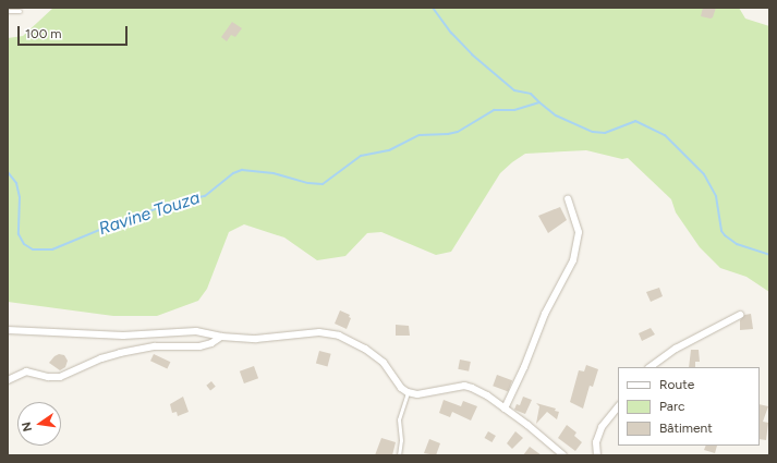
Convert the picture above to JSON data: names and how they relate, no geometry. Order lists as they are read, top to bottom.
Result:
{
  "water": ["Ravine Touza"],
  "legend": ["Route", "Parc", "Bâtiment"],
  "scale_bar": "100 m",
  "north": "left"
}
